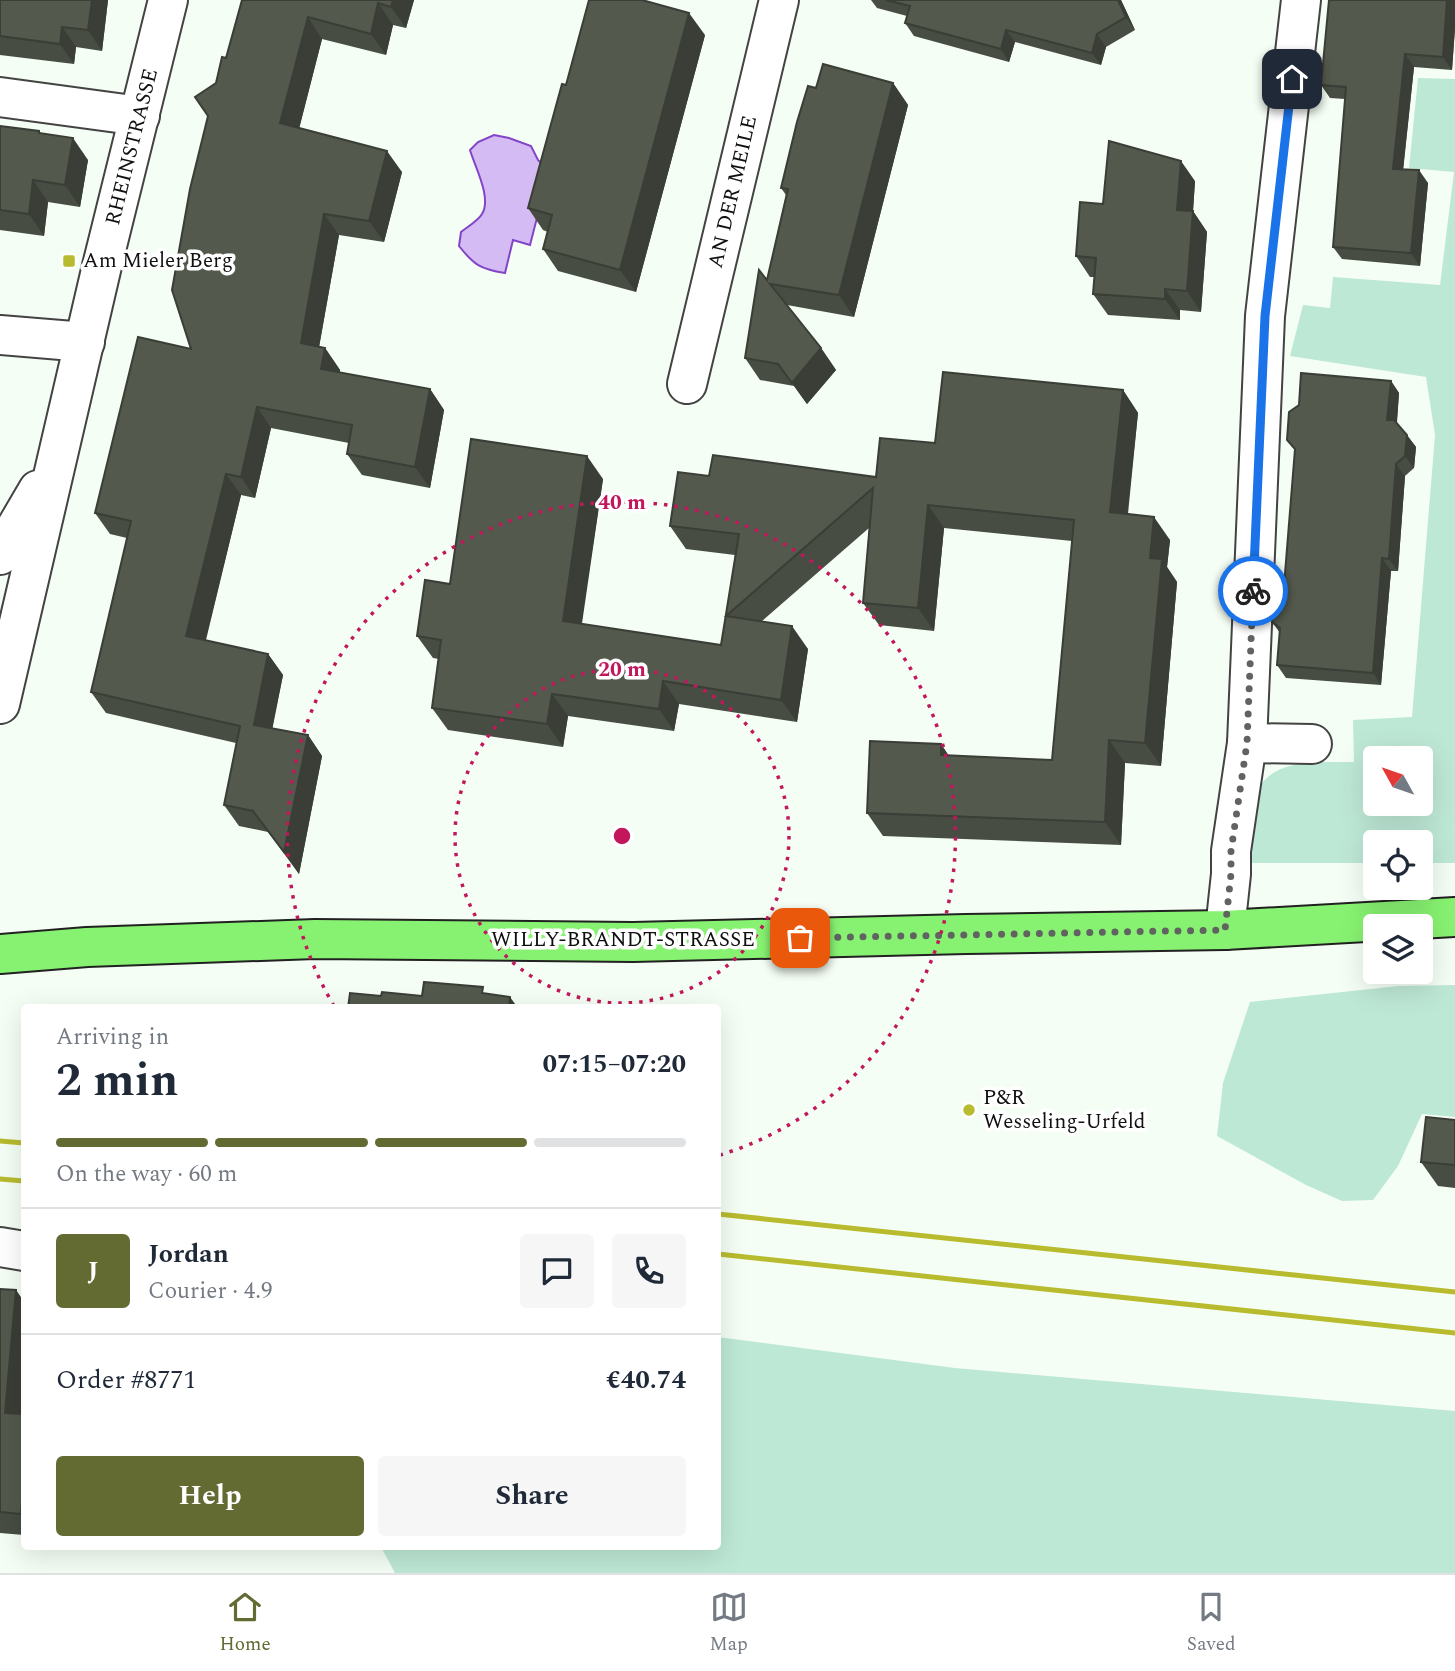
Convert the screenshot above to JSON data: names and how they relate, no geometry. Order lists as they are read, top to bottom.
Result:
{
  "streets": {
    "main road": ["WILLY-BRANDT-STRASSE"],
    "street": ["RHEINSTRASSE", "AN DER MEILE"]
  },
  "places": {
    "transit": ["Am Mieler Berg"],
    "other": ["P&R Wesseling-Urfeld"]
  },
  "north": "top left",
  "page": {
    "heading": ["2 min", "Arriving in", "07:15–07:20"],
    "panel": [
      "Jordan",
      "Courier · 4.9",
      "Order #8771",
      "€40.74"
    ],
    "bar": "On the way · 60 m",
    "round": "J",
    "buttons": ["Help", "Share"],
    "tabs": ["Home", "Map", "Saved"]
  },
  "rings": ["40 m", "20 m"]
}
